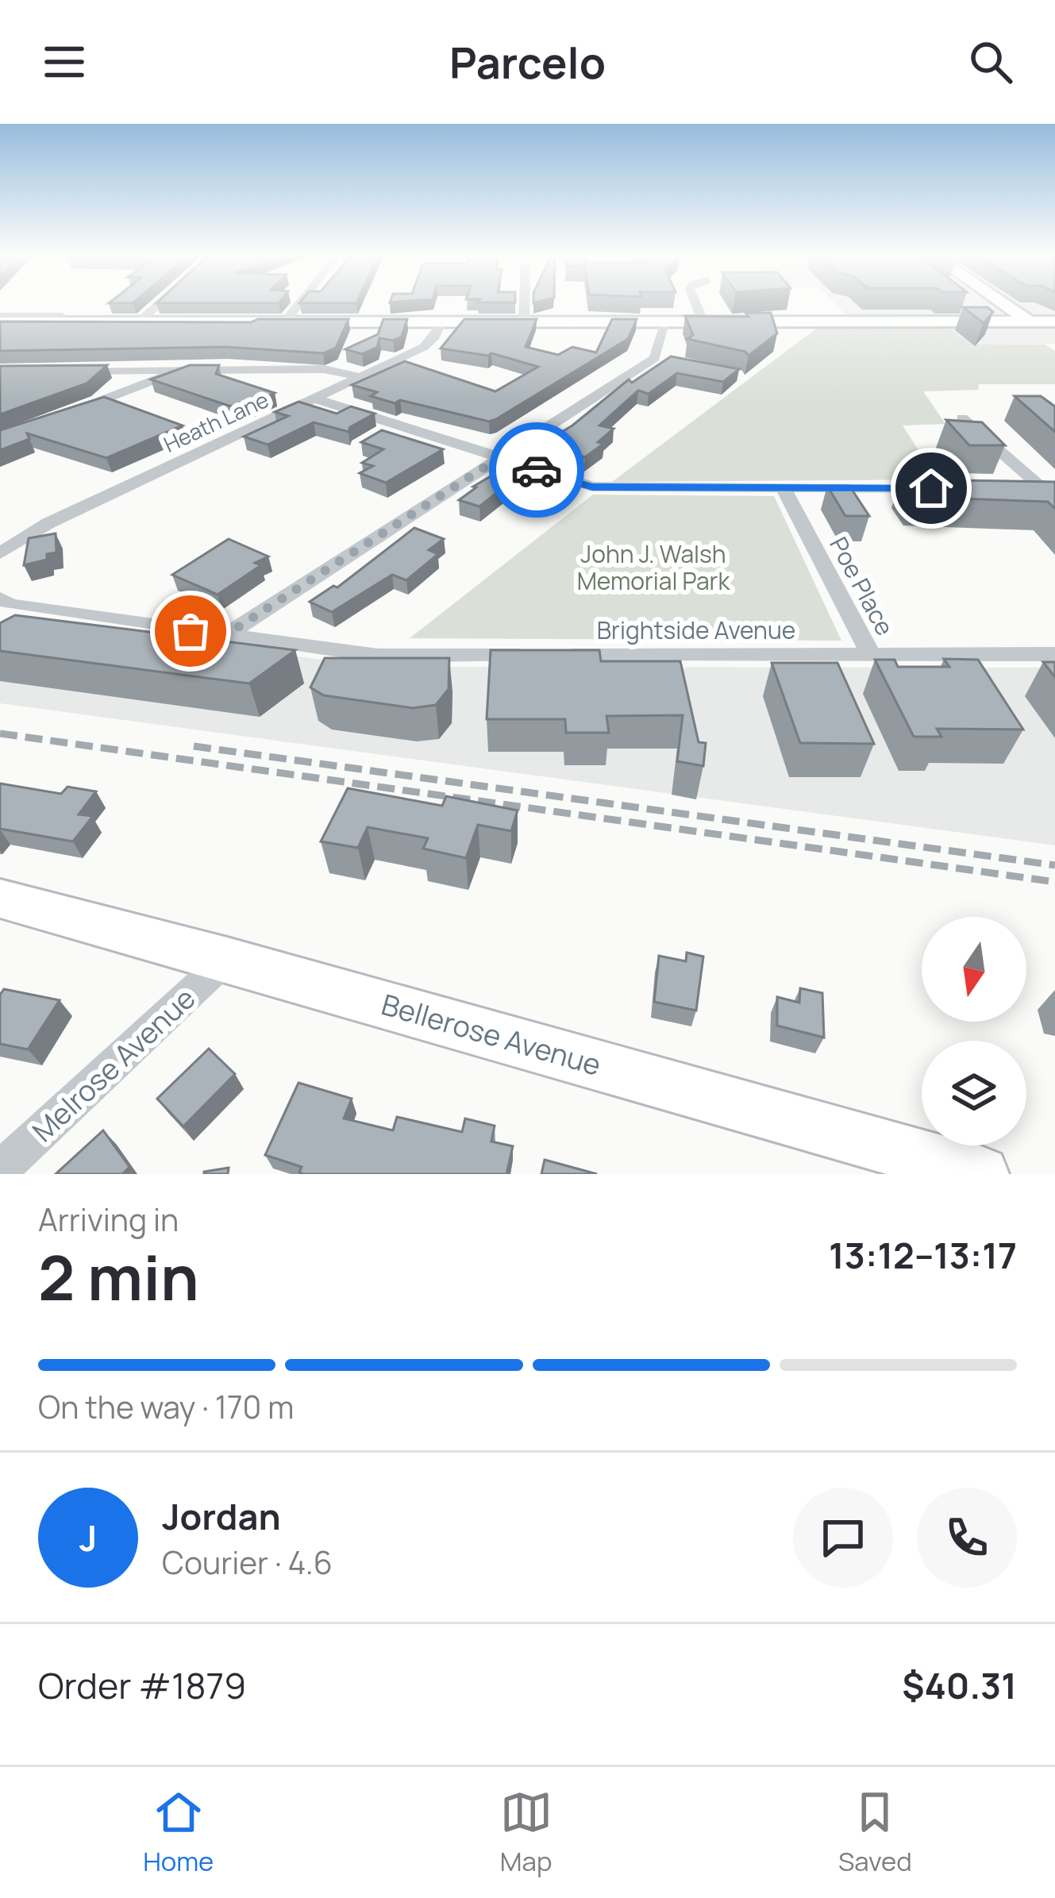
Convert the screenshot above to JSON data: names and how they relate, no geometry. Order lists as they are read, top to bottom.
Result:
{
  "streets": {
    "main road": ["Bellerose Avenue"],
    "street": [
      "Heath Lane",
      "Poe Place",
      "Brightside Avenue",
      "Melrose Avenue"
    ]
  },
  "crossings": [
    ["Poe Place", "Brightside Avenue"],
    ["Bellerose Avenue", "Melrose Avenue"]
  ],
  "parks": ["John J. Walsh Memorial Park"],
  "north": "bottom",
  "page": {
    "header": "Parcelo",
    "heading": ["2 min", "Arriving in", "13:12–13:17"],
    "panel": [
      "Jordan",
      "Courier · 4.6",
      "Order #1879",
      "$40.31"
    ],
    "bar": "On the way · 170 m",
    "round": "J",
    "tabs": ["Home", "Map", "Saved"]
  }
}
